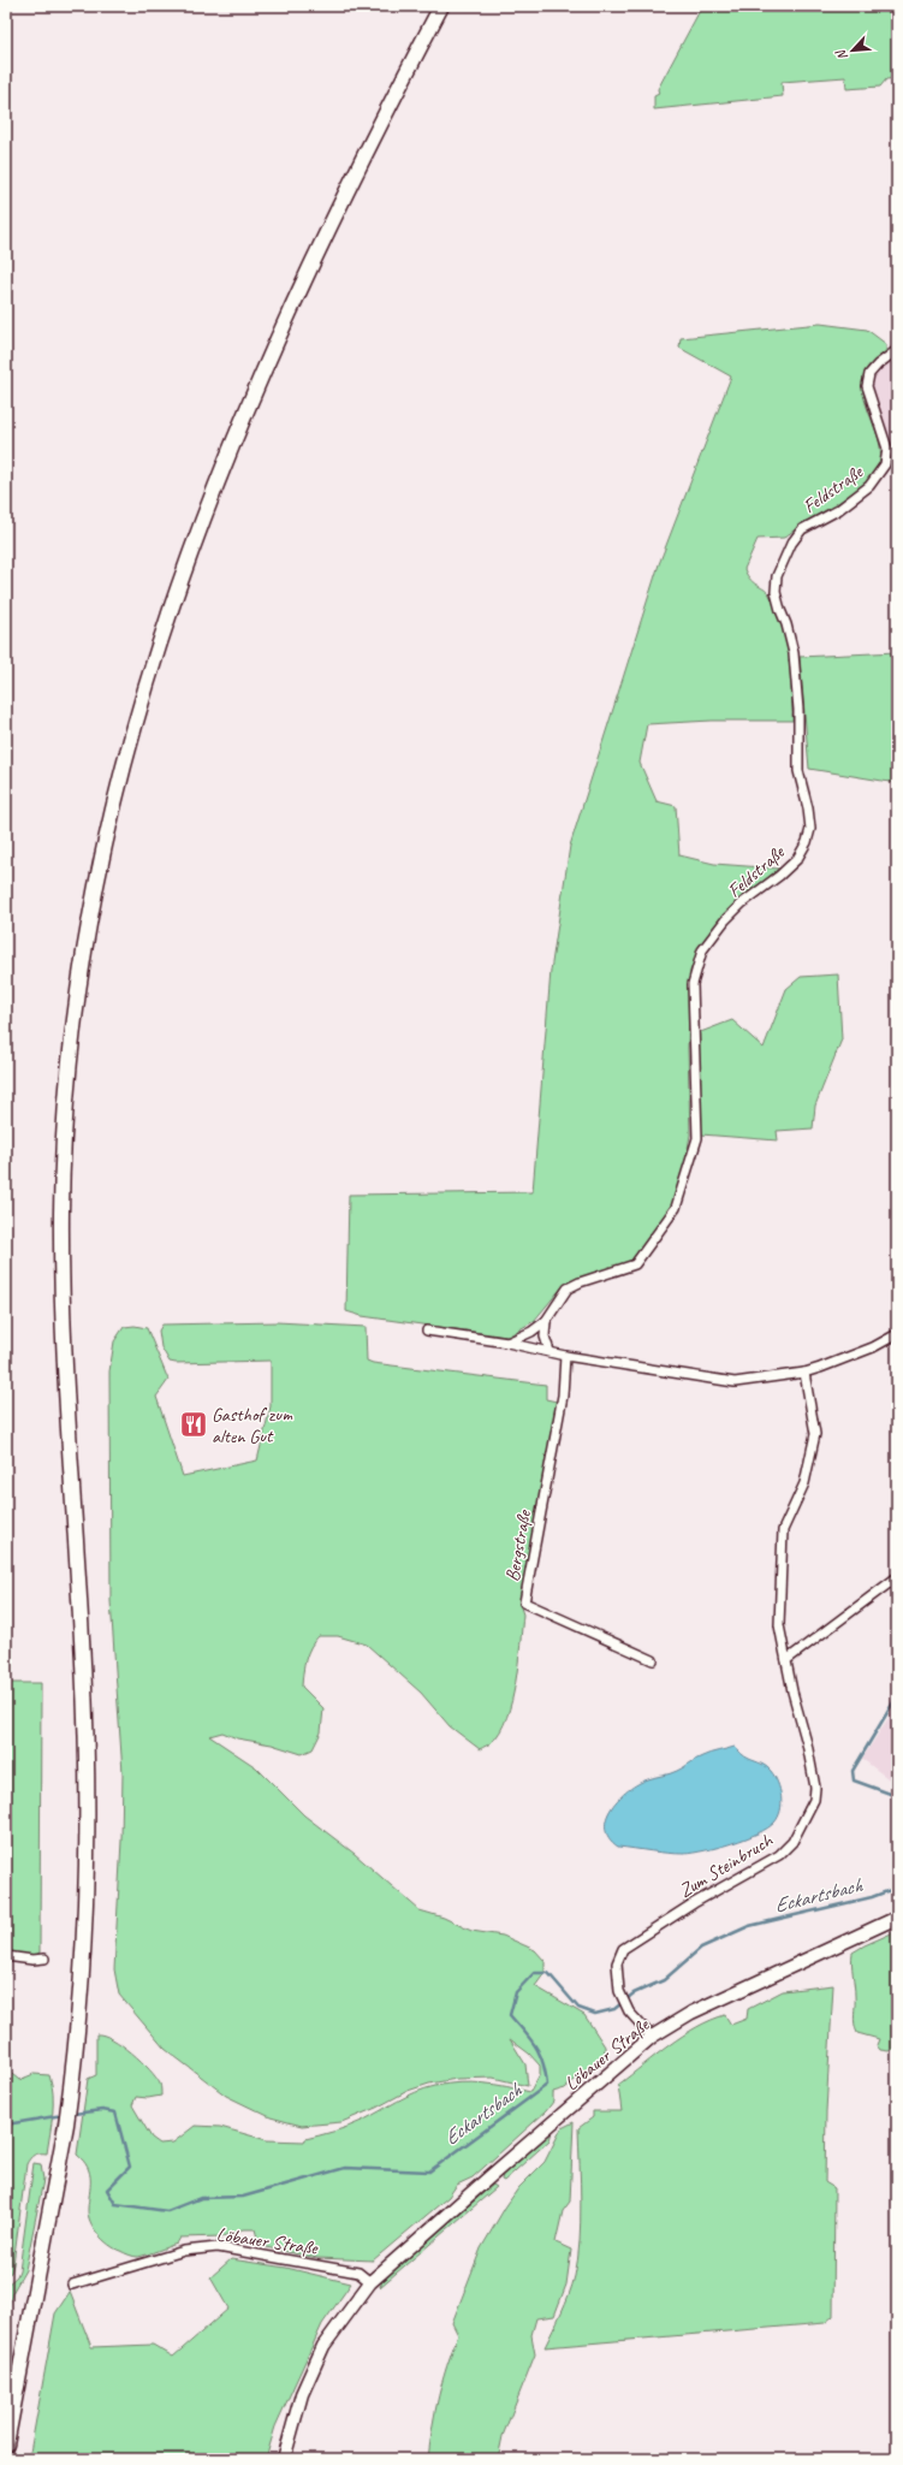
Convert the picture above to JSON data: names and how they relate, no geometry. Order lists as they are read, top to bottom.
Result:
{
  "streets": {
    "main road": ["Löbauer Straße"],
    "street": ["Feldstraße", "Bergstraße", "Zum Steinbruch"]
  },
  "crossings": [
    ["Zum Steinbruch", "Löbauer Straße"]
  ],
  "water": ["Eckartsbach"],
  "places": {
    "restaurant": ["Gasthof zum alten Gut"]
  },
  "north": "bottom left"
}
